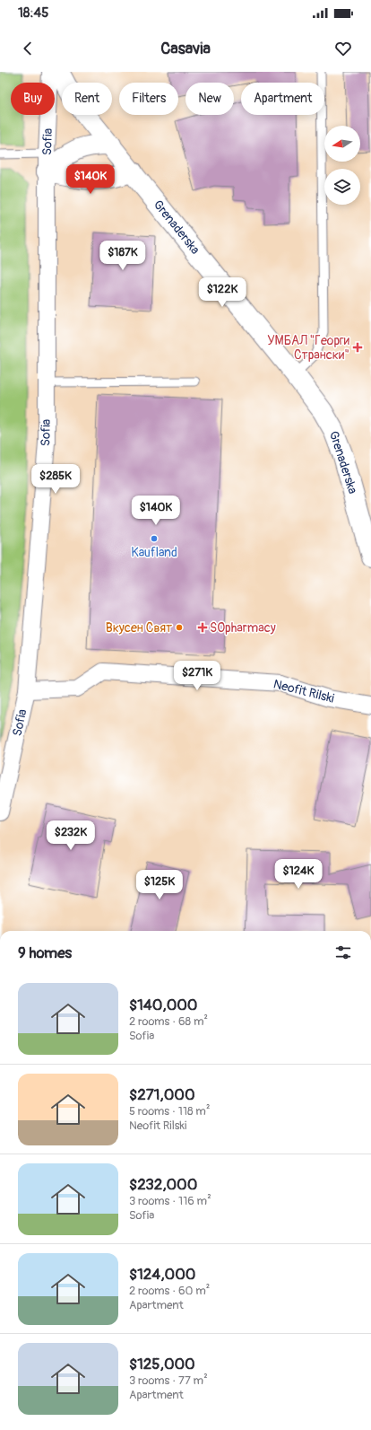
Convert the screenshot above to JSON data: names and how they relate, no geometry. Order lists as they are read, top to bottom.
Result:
{
  "streets": {
    "street": ["Sofia", "Grenaderska", "Neofit Rilski"]
  },
  "crossings": [
    ["Sofia", "Neofit Rilski"]
  ],
  "places": {
    "health": ["УМБАЛ \"Георги Странски\"", "SOpharmacy"],
    "other": ["Kaufland", "Вкусен Свят"]
  },
  "north": "left",
  "page": {
    "status": "18:45",
    "header": "Casavia",
    "chip": [
      "Buy",
      "Rent",
      "Filters",
      "New",
      "Apartment"
    ],
    "price": [
      "$140K",
      "$187K",
      "$122K",
      "$285K",
      "$140K",
      "$271K",
      "$232K",
      "$124K",
      "$125K"
    ],
    "heading": "9 homes",
    "list": [
      {
        "name": "$140,000",
        "note": "2 rooms · 68 m² · Sofia"
      },
      {
        "name": "$271,000",
        "note": "5 rooms · 118 m² · Neofit Rilski"
      },
      {
        "name": "$232,000",
        "note": "3 rooms · 116 m² · Sofia"
      },
      {
        "name": "$124,000",
        "note": "2 rooms · 60 m² · Apartment"
      },
      {
        "name": "$125,000",
        "note": "3 rooms · 77 m² · Apartment"
      }
    ]
  }
}
